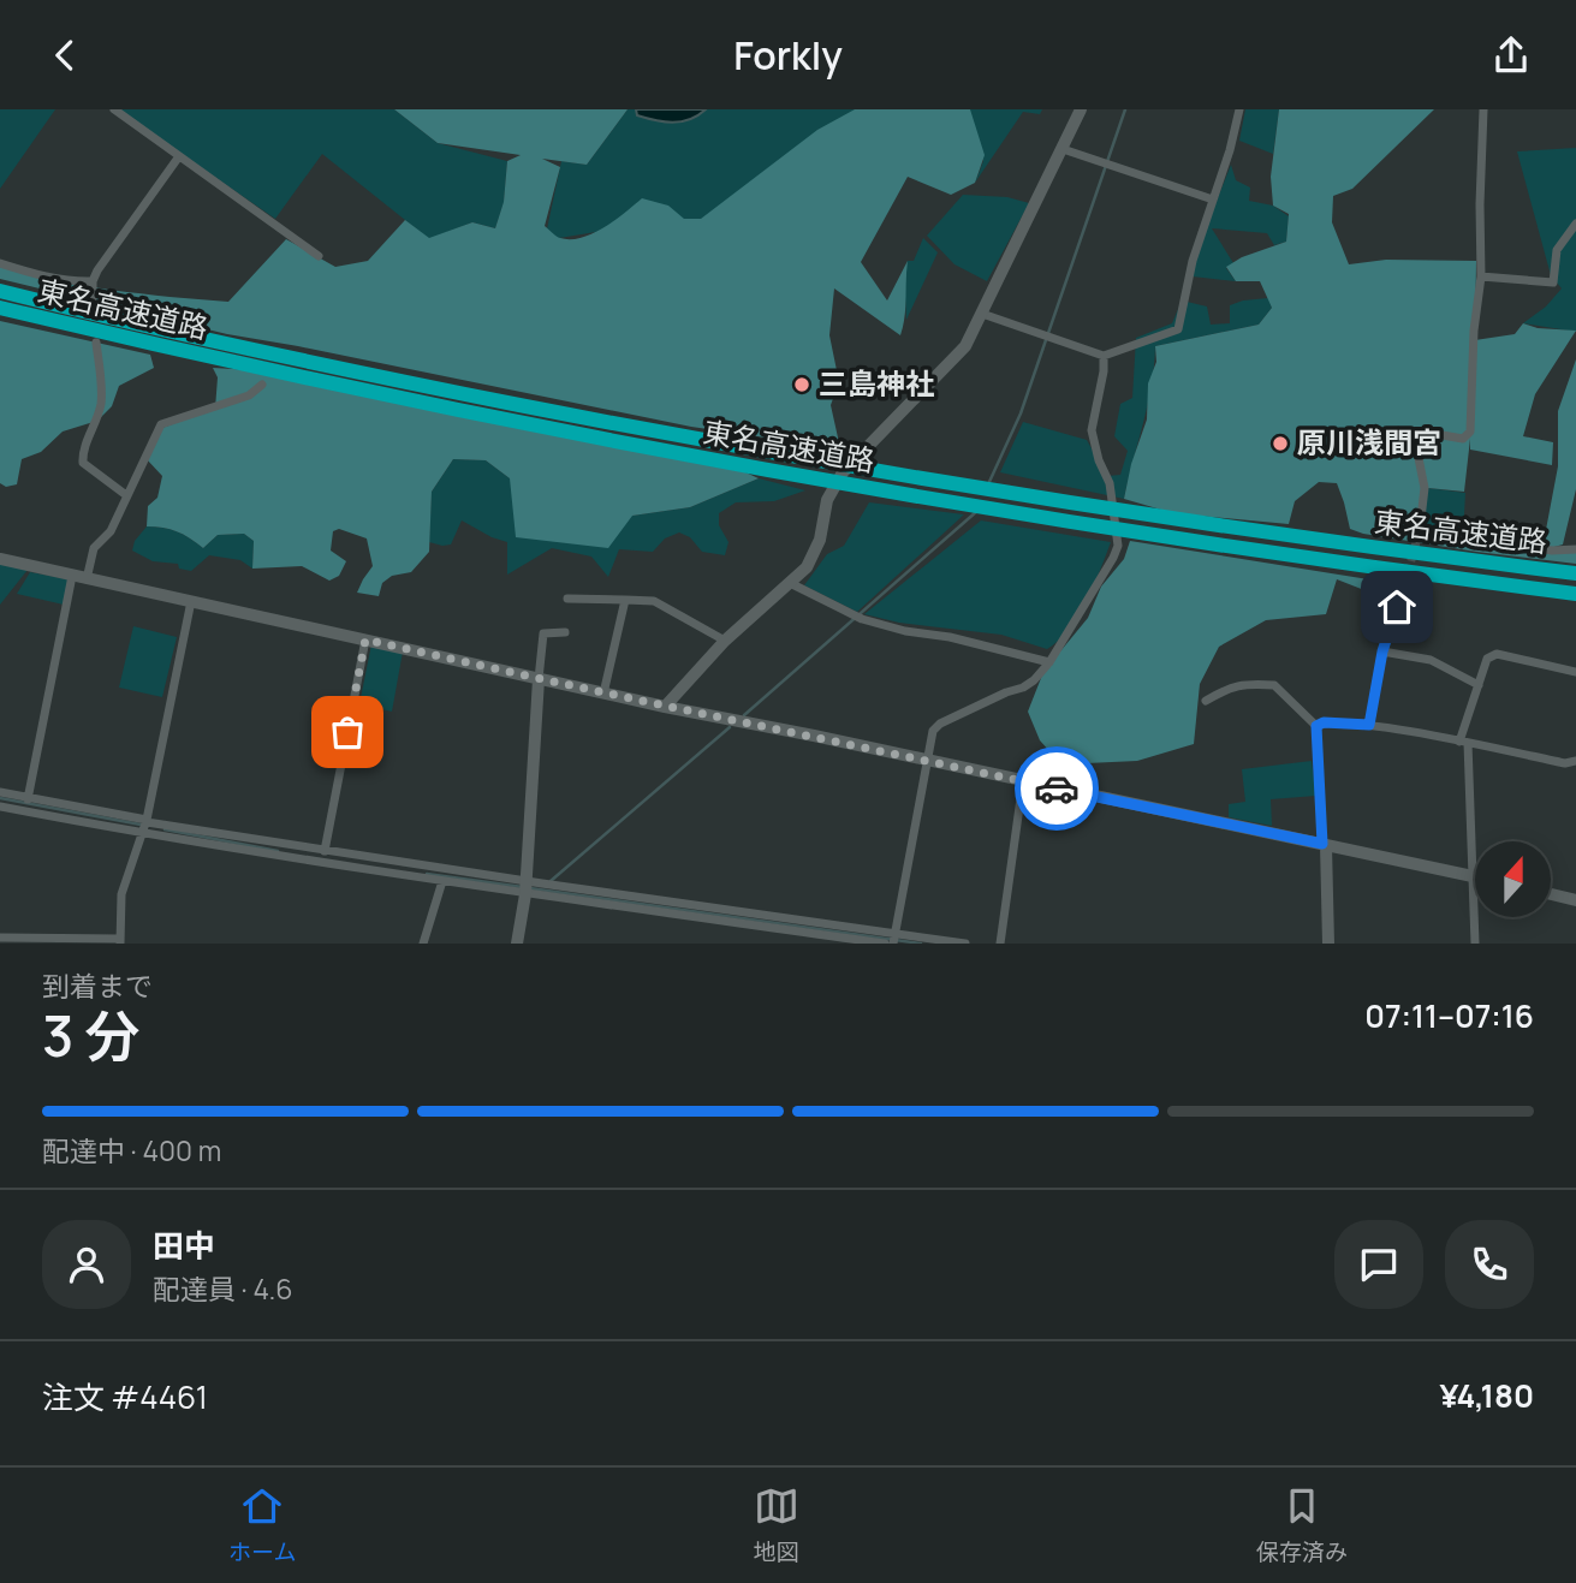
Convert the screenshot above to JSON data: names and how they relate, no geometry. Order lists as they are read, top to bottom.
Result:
{
  "streets": {
    "highway": ["東名高速道路"]
  },
  "places": ["三島神社", "原川浅間宮"],
  "north": "top",
  "page": {
    "header": "Forkly",
    "heading": ["3 分", "到着まで", "07:11–07:16"],
    "panel": [
      "田中",
      "配達員 · 4.6",
      "注文 #4461",
      "¥4,180"
    ],
    "bar": "配達中 · 400 m",
    "tabs": ["ホーム", "地図", "保存済み"]
  }
}
